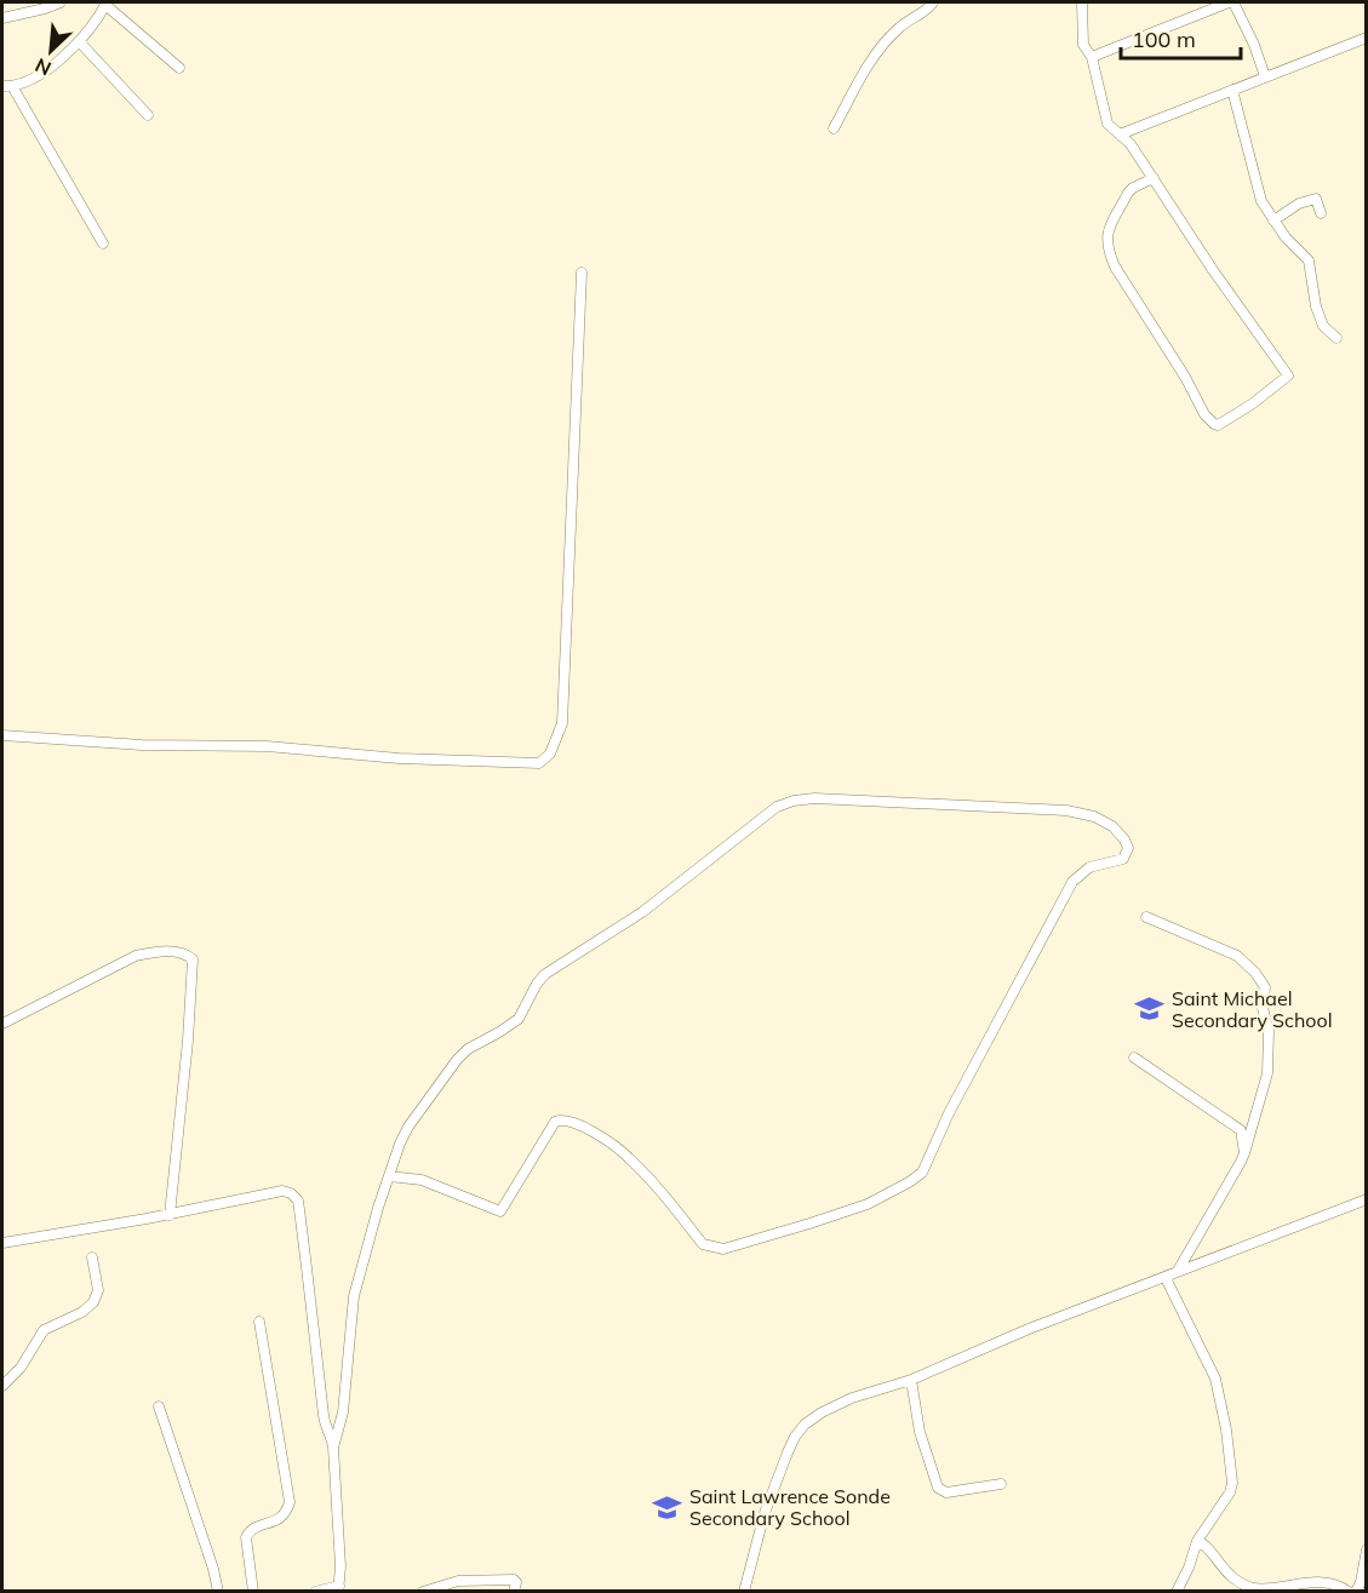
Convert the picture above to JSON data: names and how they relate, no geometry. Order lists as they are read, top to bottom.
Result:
{
  "places": {
    "school or university": ["Saint Michael Secondary School", "Saint Lawrence Sonde Secondary School"]
  },
  "scale_bar": "100 m",
  "north": "bottom left"
}
